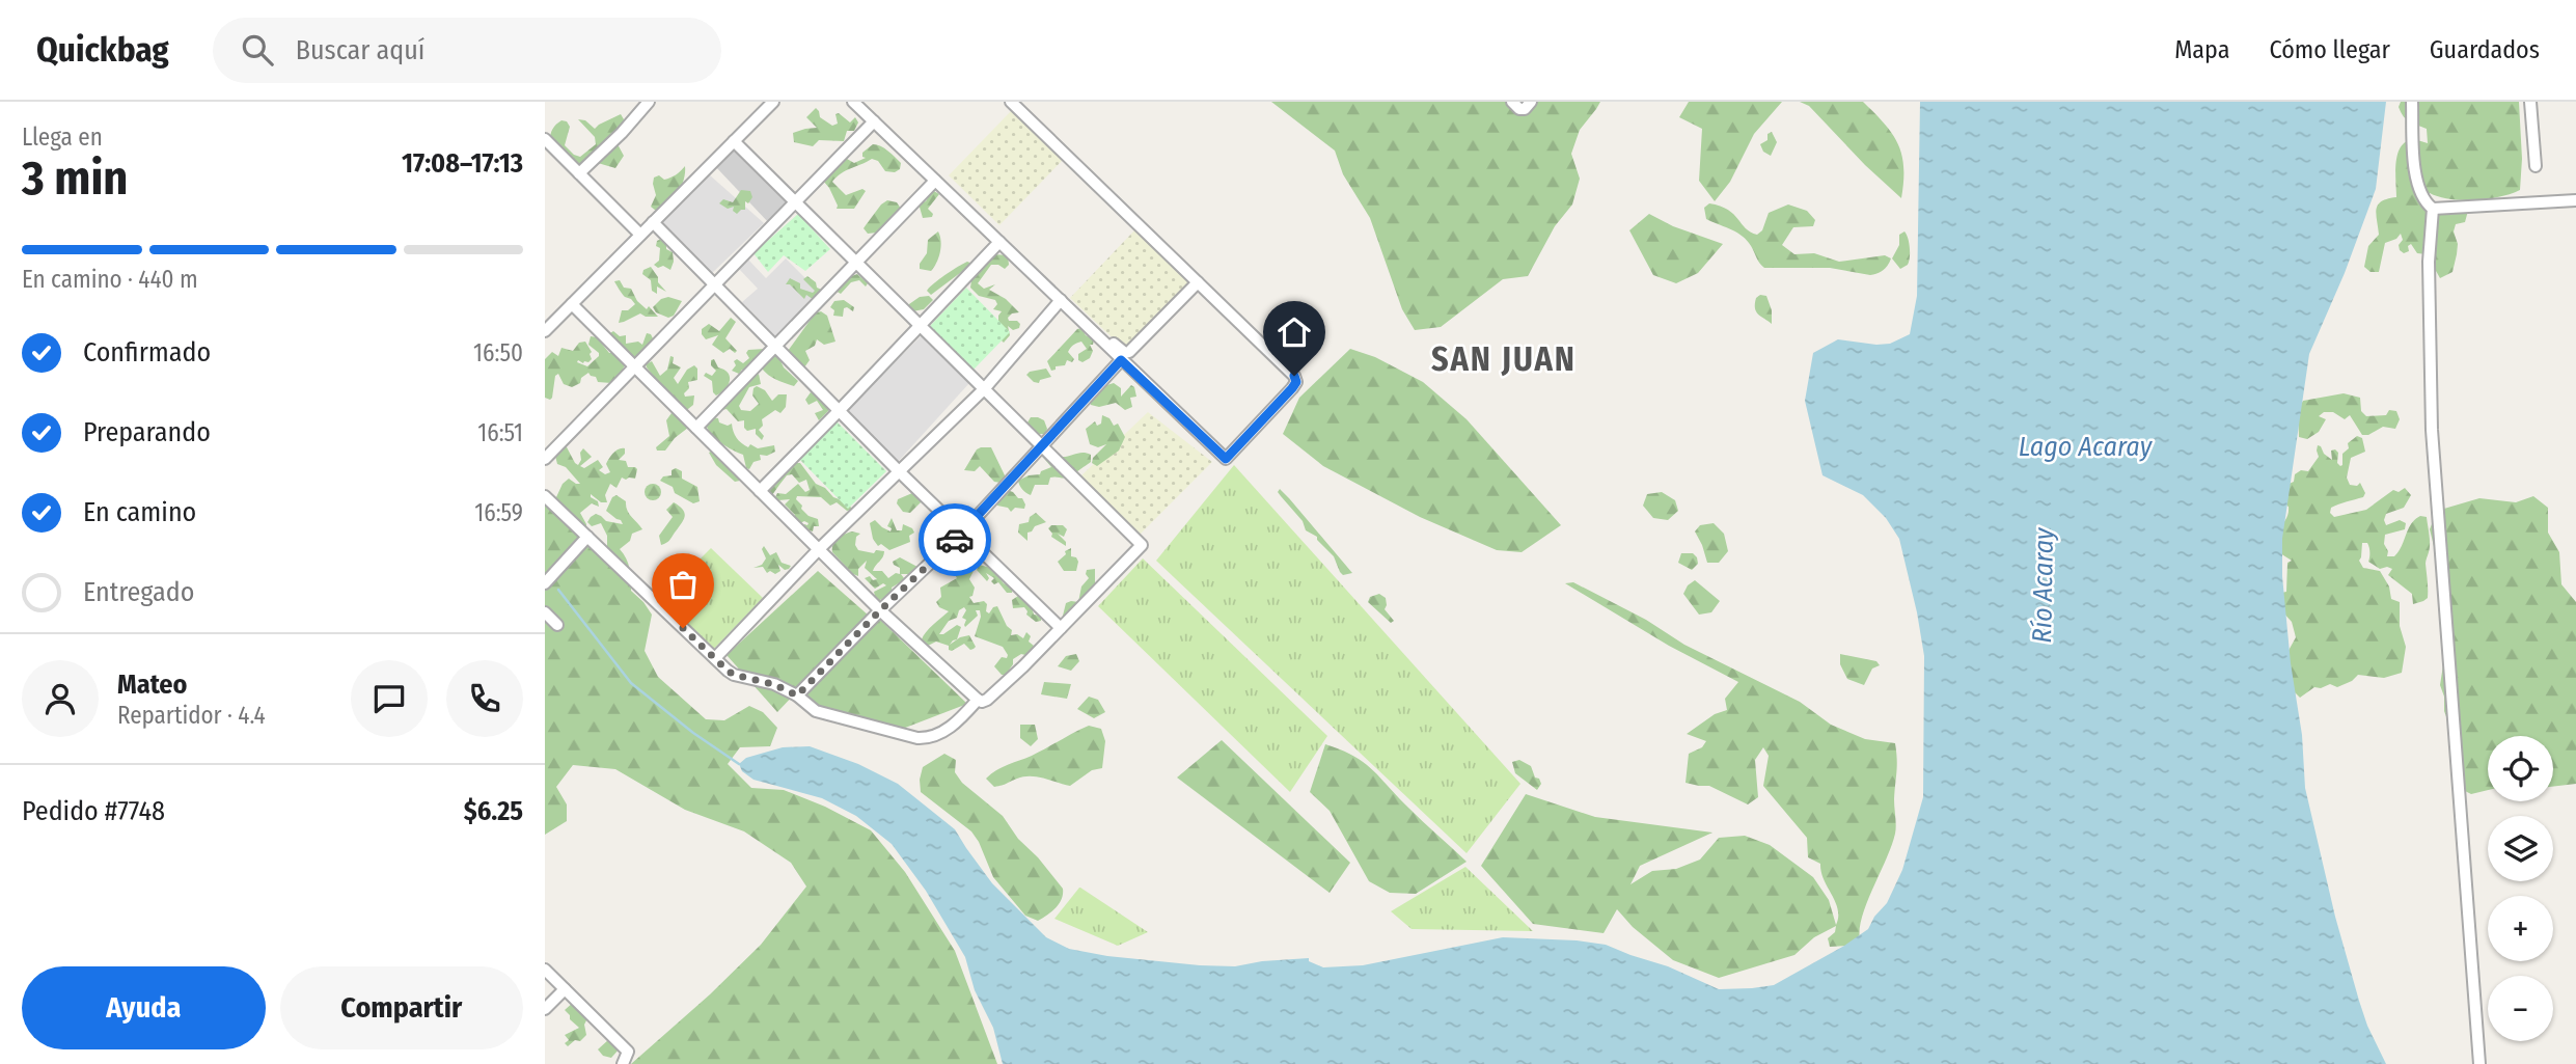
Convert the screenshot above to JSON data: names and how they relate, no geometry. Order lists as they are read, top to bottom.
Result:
{
  "districts": ["SAN JUAN"],
  "water": ["Lago Acaray", "Río Acaray"],
  "page": {
    "header": "Quickbag",
    "search": "Buscar aquí",
    "nav": ["Mapa", "Cómo llegar", "Guardados"],
    "heading": ["3 min", "Llega en", "17:08–17:13"],
    "panel": [
      "Mateo",
      "Repartidor · 4.4",
      "Pedido #7748",
      "$6.25"
    ],
    "bar": "En camino · 440 m",
    "list": [
      ["Confirmado", "16:50"],
      ["Preparando", "16:51"],
      ["En camino", "16:59"],
      "Entregado"
    ],
    "map_buttons": ["+", "−"],
    "buttons": ["Ayuda", "Compartir"]
  }
}
